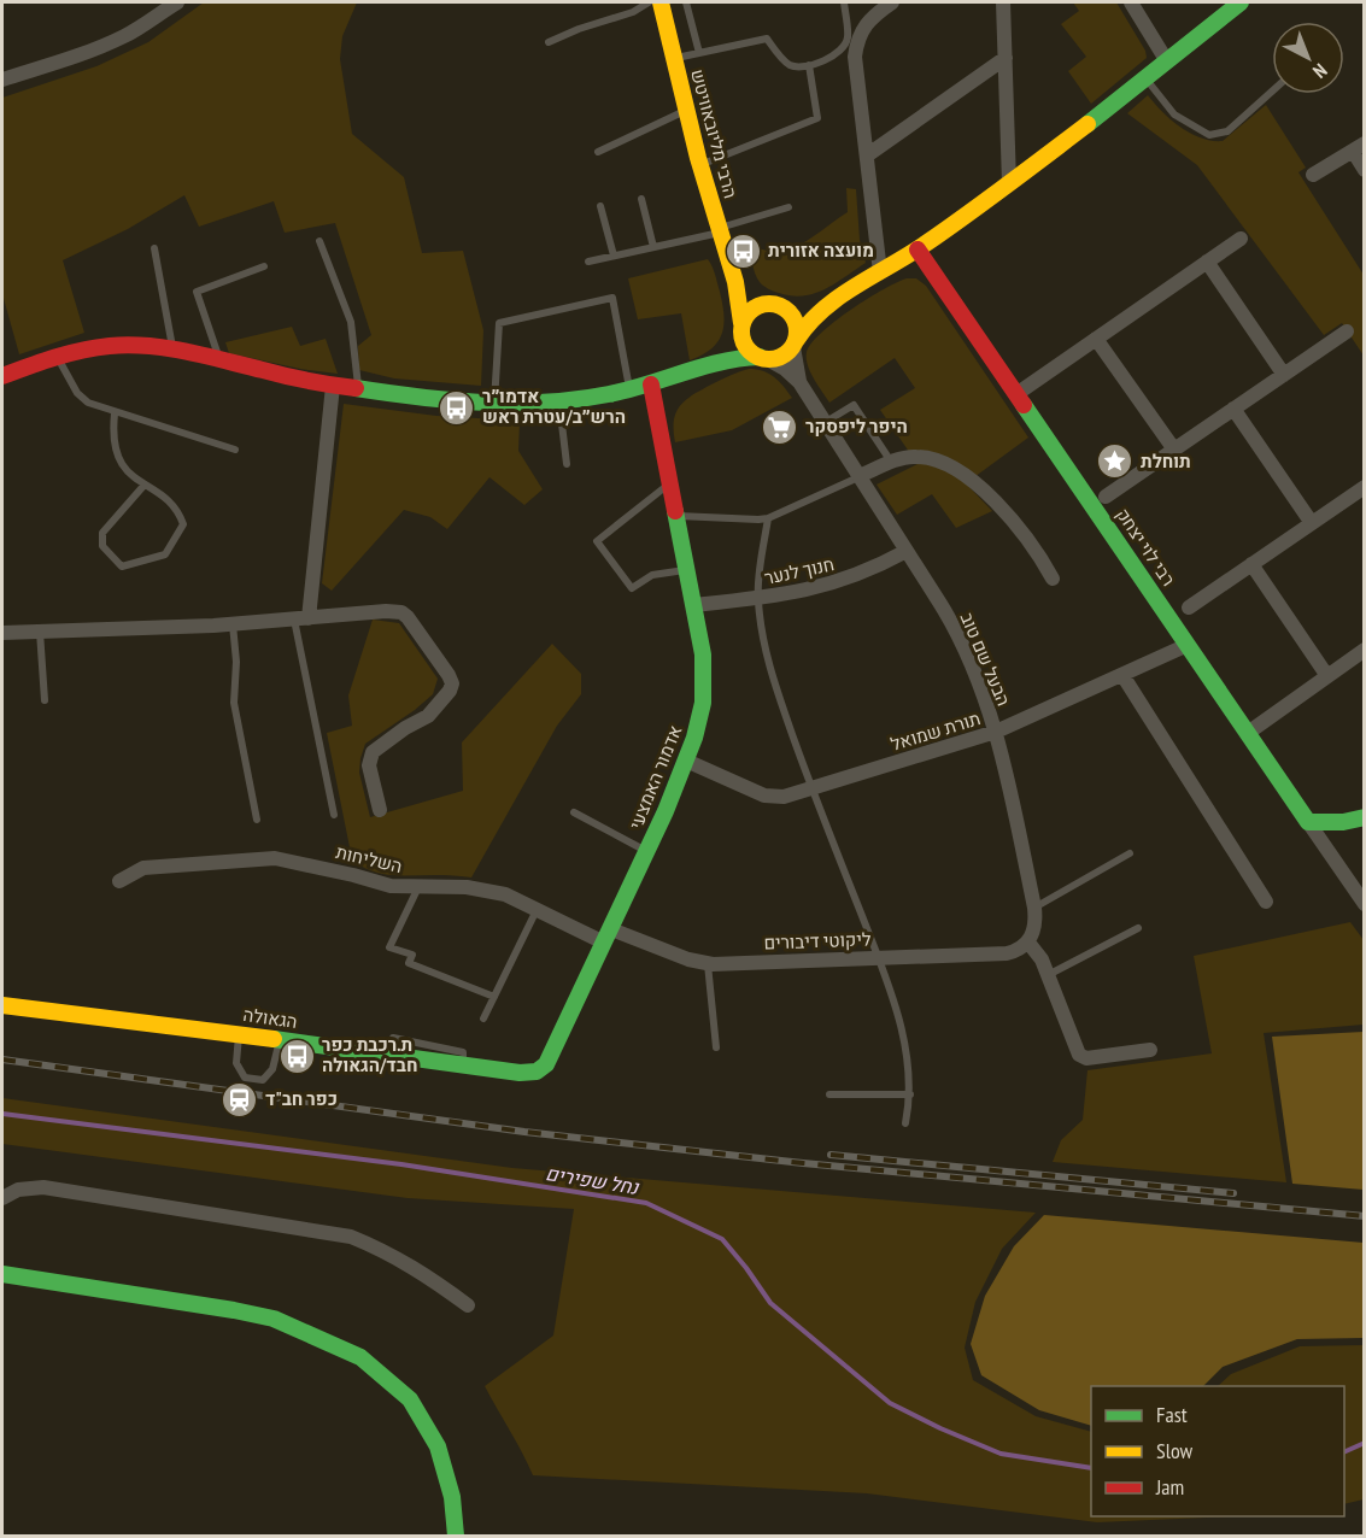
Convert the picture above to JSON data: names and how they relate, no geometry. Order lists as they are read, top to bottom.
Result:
{
  "streets": {
    "main road": [
      "הרבי מליובאוויטש",
      "רבי לוי יצחק",
      "אדמור האמצעי",
      "הגאולה"
    ],
    "street": [
      "חנוך לנער",
      "הבעל שם טוב",
      "תורת שמואל",
      "השליחות",
      "ליקוטי דיבורים"
    ]
  },
  "crossings": [
    ["הרבי מליובאוויטש", "הבעל שם טוב"],
    ["רבי לוי יצחק", "תורת שמואל"],
    ["חנוך לנער", "הבעל שם טוב"],
    ["חנוך לנער", "אדמור האמצעי"],
    ["הבעל שם טוב", "תורת שמואל"],
    ["הבעל שם טוב", "ליקוטי דיבורים"],
    ["תורת שמואל", "אדמור האמצעי"],
    ["אדמור האמצעי", "השליחות"],
    ["אדמור האמצעי", "ליקוטי דיבורים"],
    ["אדמור האמצעי", "הגאולה"],
    ["השליחות", "ליקוטי דיבורים"]
  ],
  "water": ["נחל שפירים"],
  "places": {
    "bus stop": ["מועצה אזורית", "אדמו״ר הרש״ב/עטרת ראש", "ת.רכבת כפר חבד/הגאולה"],
    "supermarket": ["היפר ליפסקר"],
    "place": ["תוחלת"],
    "station": ["כפר חב\"ד"]
  },
  "legend": ["Fast", "Slow", "Jam"],
  "north": "bottom right"
}
